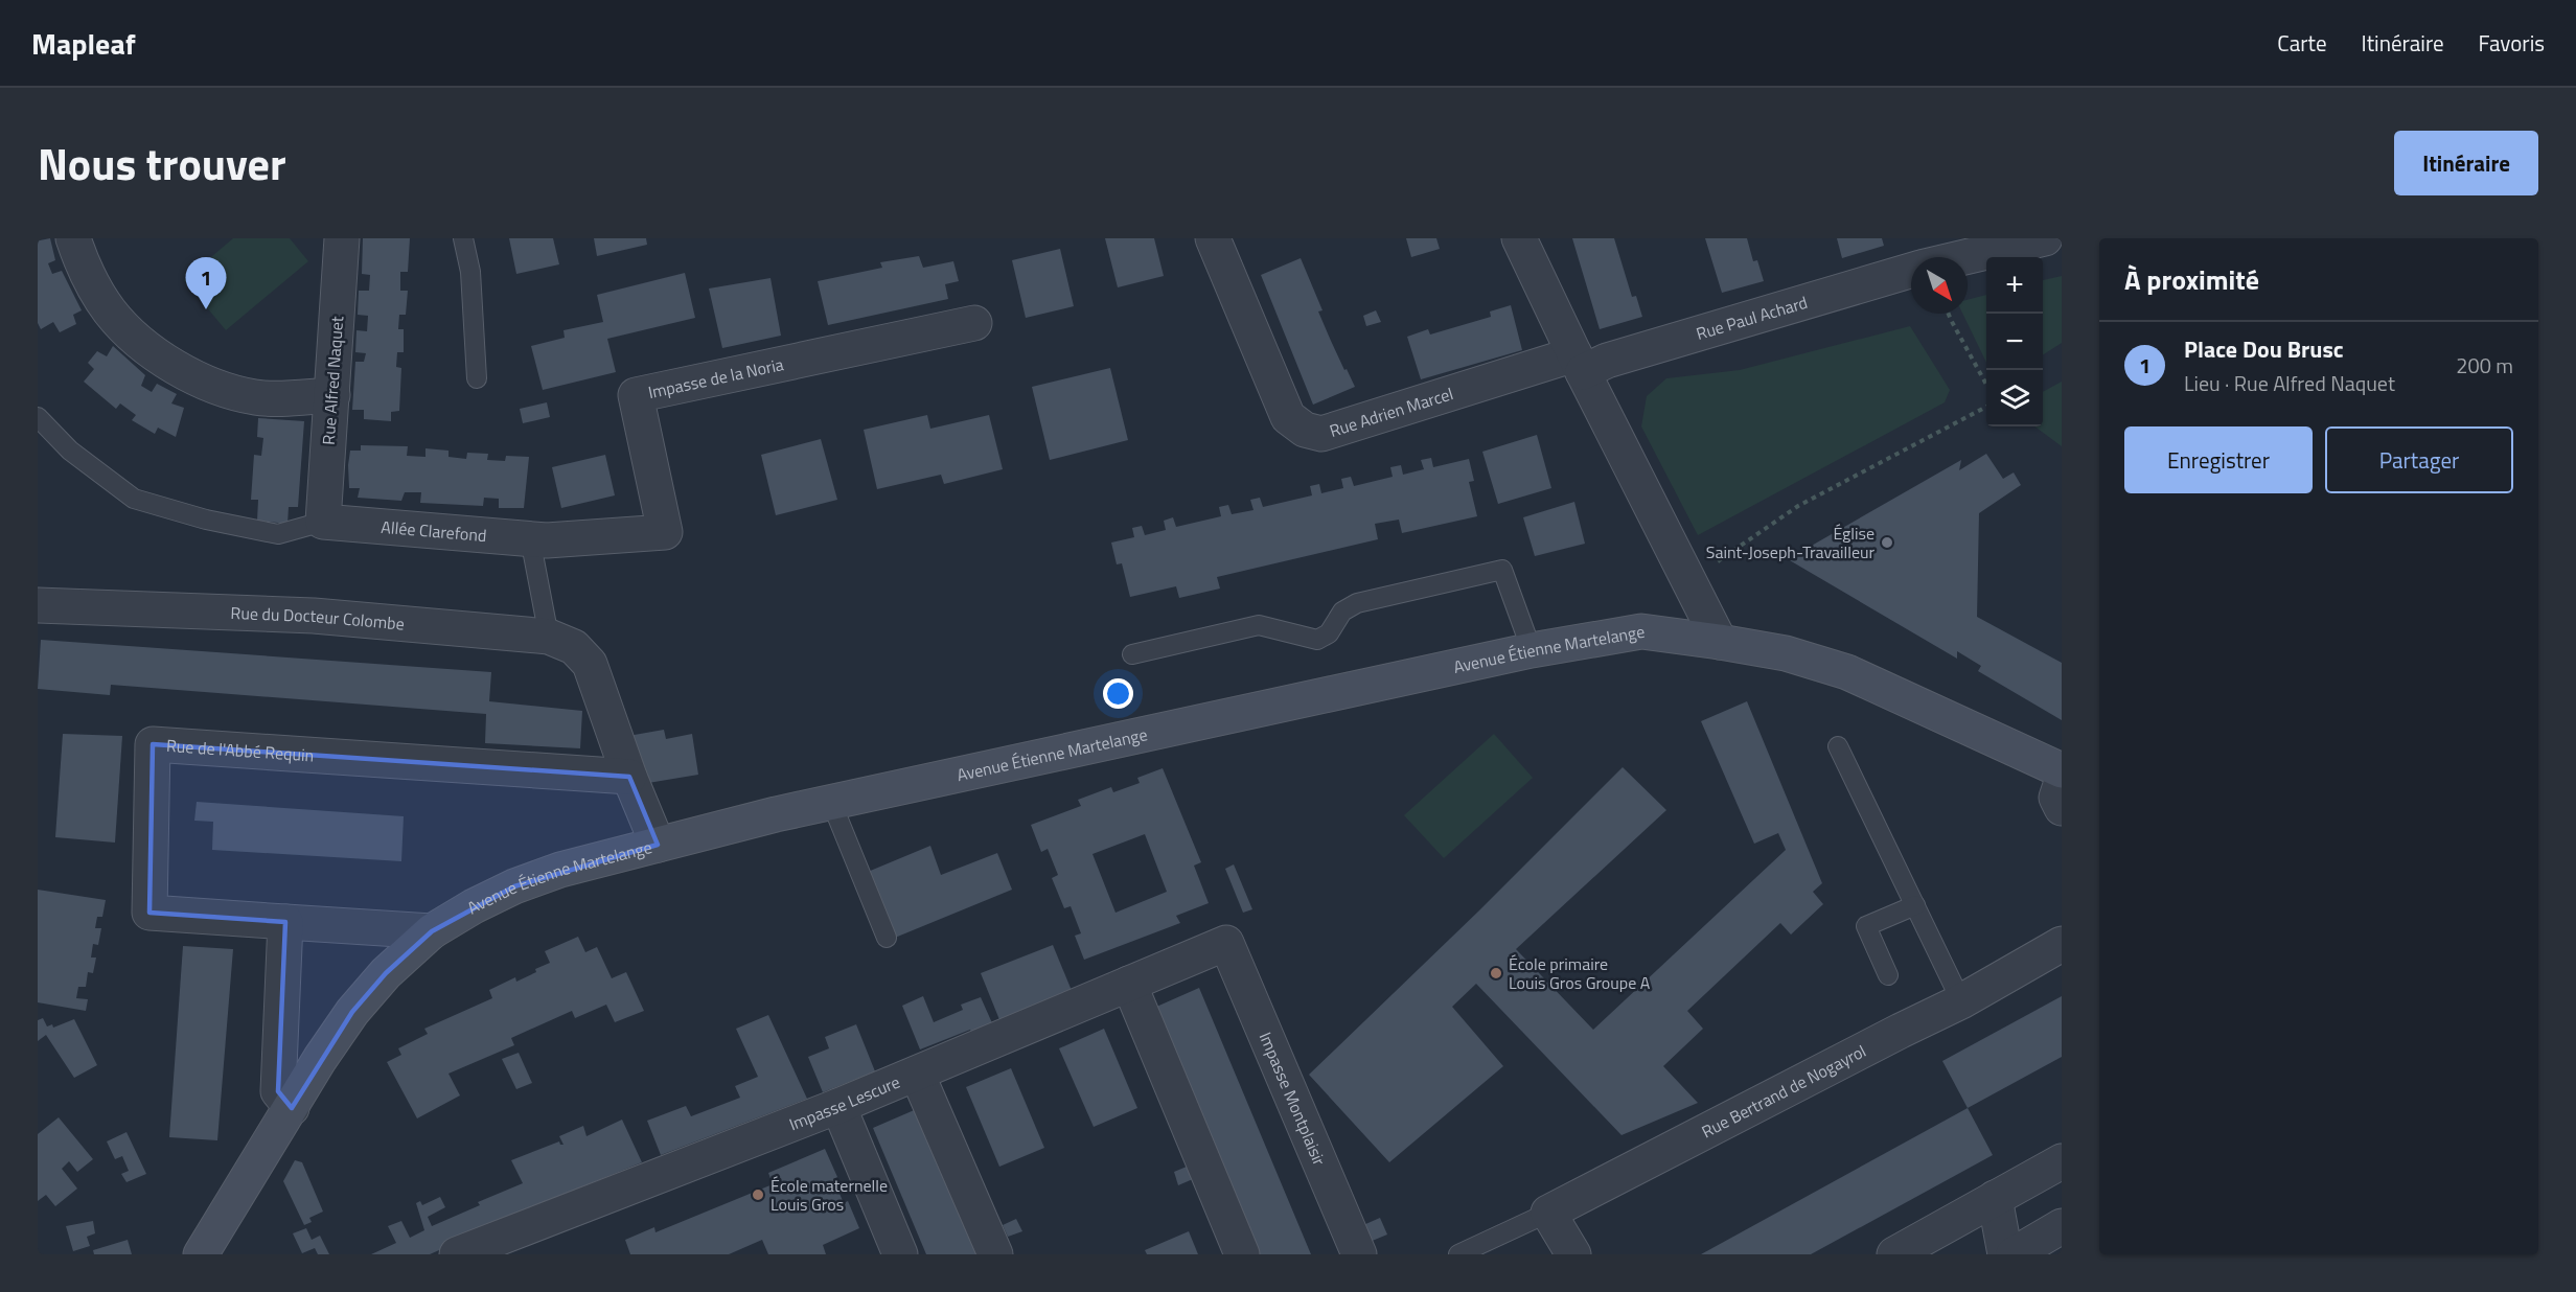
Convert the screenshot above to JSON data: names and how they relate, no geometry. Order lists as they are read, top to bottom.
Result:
{
  "streets": {
    "street": [
      "Rue Paul Achard",
      "Impasse de la Noria",
      "Rue Alfred Naquet",
      "Rue Adrien Marcel",
      "Allée Clarefond",
      "Rue du Docteur Colombe",
      "Avenue Étienne Martelange",
      "Rue de l'Abbé Requin",
      "Rue Bertrand de Nogayrol",
      "Impasse Montplaisir",
      "Impasse Lescure"
    ]
  },
  "crossings": [
    ["Rue Paul Achard", "Rue Adrien Marcel"],
    ["Impasse de la Noria", "Allée Clarefond"],
    ["Rue Alfred Naquet", "Allée Clarefond"],
    ["Rue du Docteur Colombe", "Rue de l'Abbé Requin"],
    ["Impasse Montplaisir", "Impasse Lescure"]
  ],
  "places": ["Église Saint-Joseph-Travailleur", "École primaire Louis Gros Groupe A", "École maternelle Louis Gros"],
  "north": "bottom right",
  "page": {
    "header": "Mapleaf",
    "nav": ["Carte", "Itinéraire", "Favoris"],
    "title": "Nous trouver",
    "buttons": [
      "Itinéraire",
      ["Enregistrer", "Partager"]
    ],
    "heading": "À proximité",
    "map_buttons": ["+", "−"],
    "pins": "1",
    "list": [
      {
        "mark": "1",
        "name": "Place Dou Brusc",
        "note": "Lieu · Rue Alfred Naquet",
        "value": "200 m"
      }
    ]
  }
}
